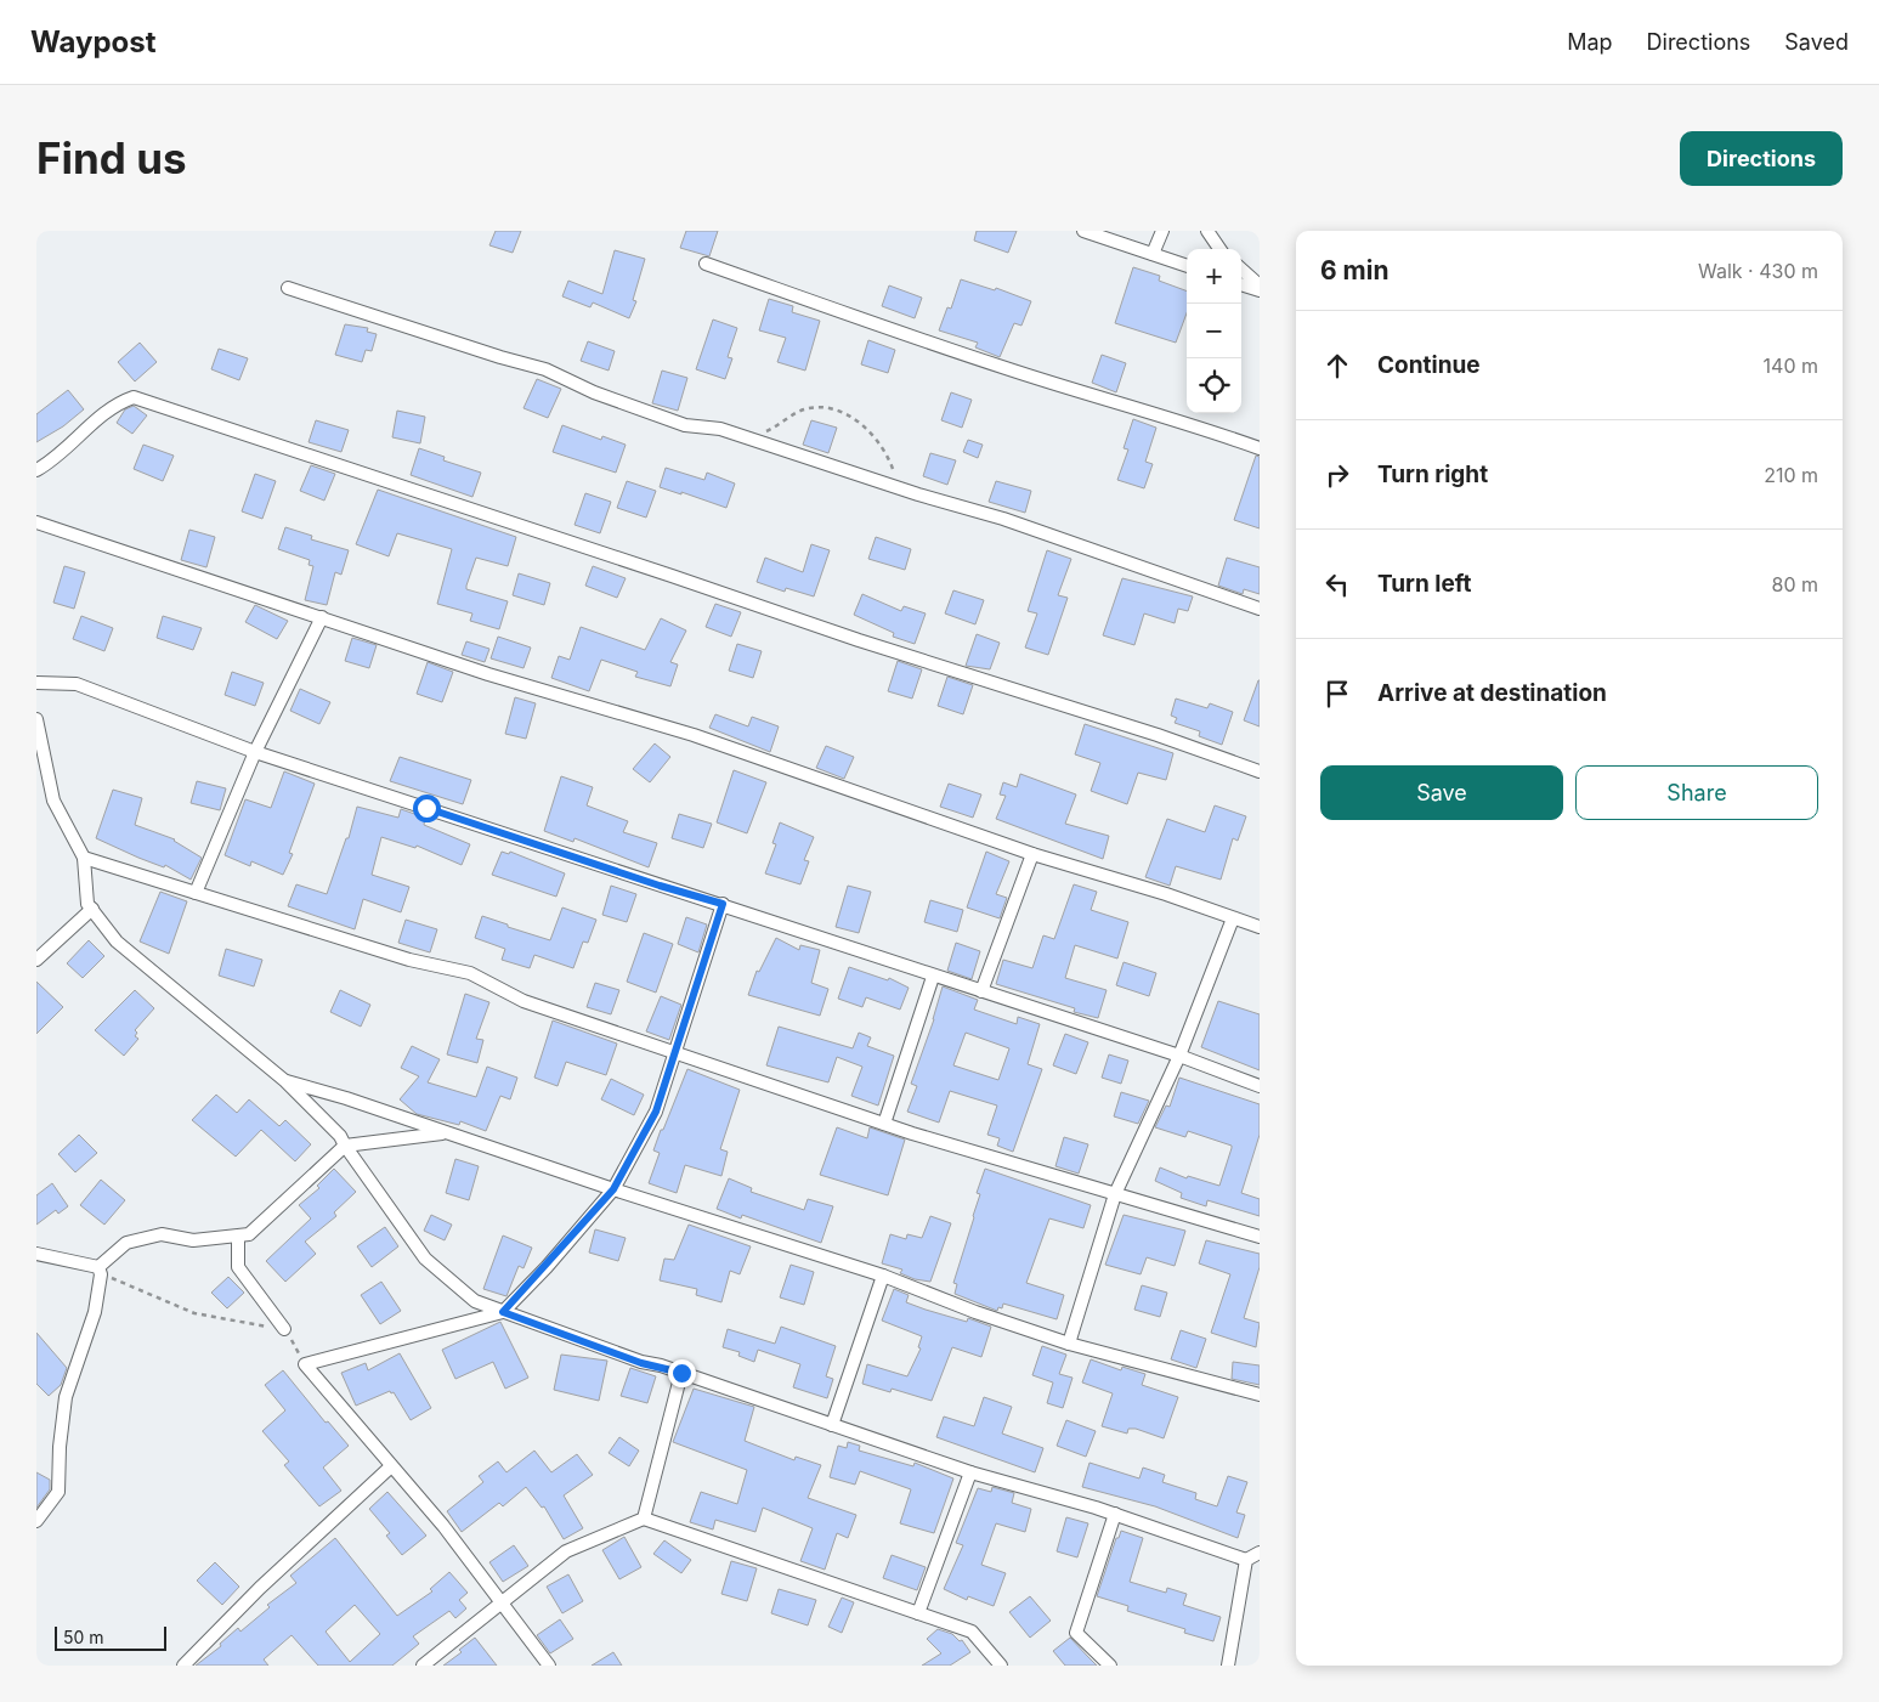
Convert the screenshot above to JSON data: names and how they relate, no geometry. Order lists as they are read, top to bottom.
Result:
{
  "scale_bar": "50 m",
  "page": {
    "header": "Waypost",
    "nav": ["Map", "Directions", "Saved"],
    "buttons": [
      "Directions",
      ["Save", "Share"]
    ],
    "title": "Find us",
    "heading": ["6 min", "Walk · 430 m"],
    "map_buttons": ["+", "−"],
    "list": [
      ["Continue", "140 m"],
      ["Turn right", "210 m"],
      ["Turn left", "80 m"],
      "Arrive at destination"
    ],
    "scale": "50 m"
  }
}
